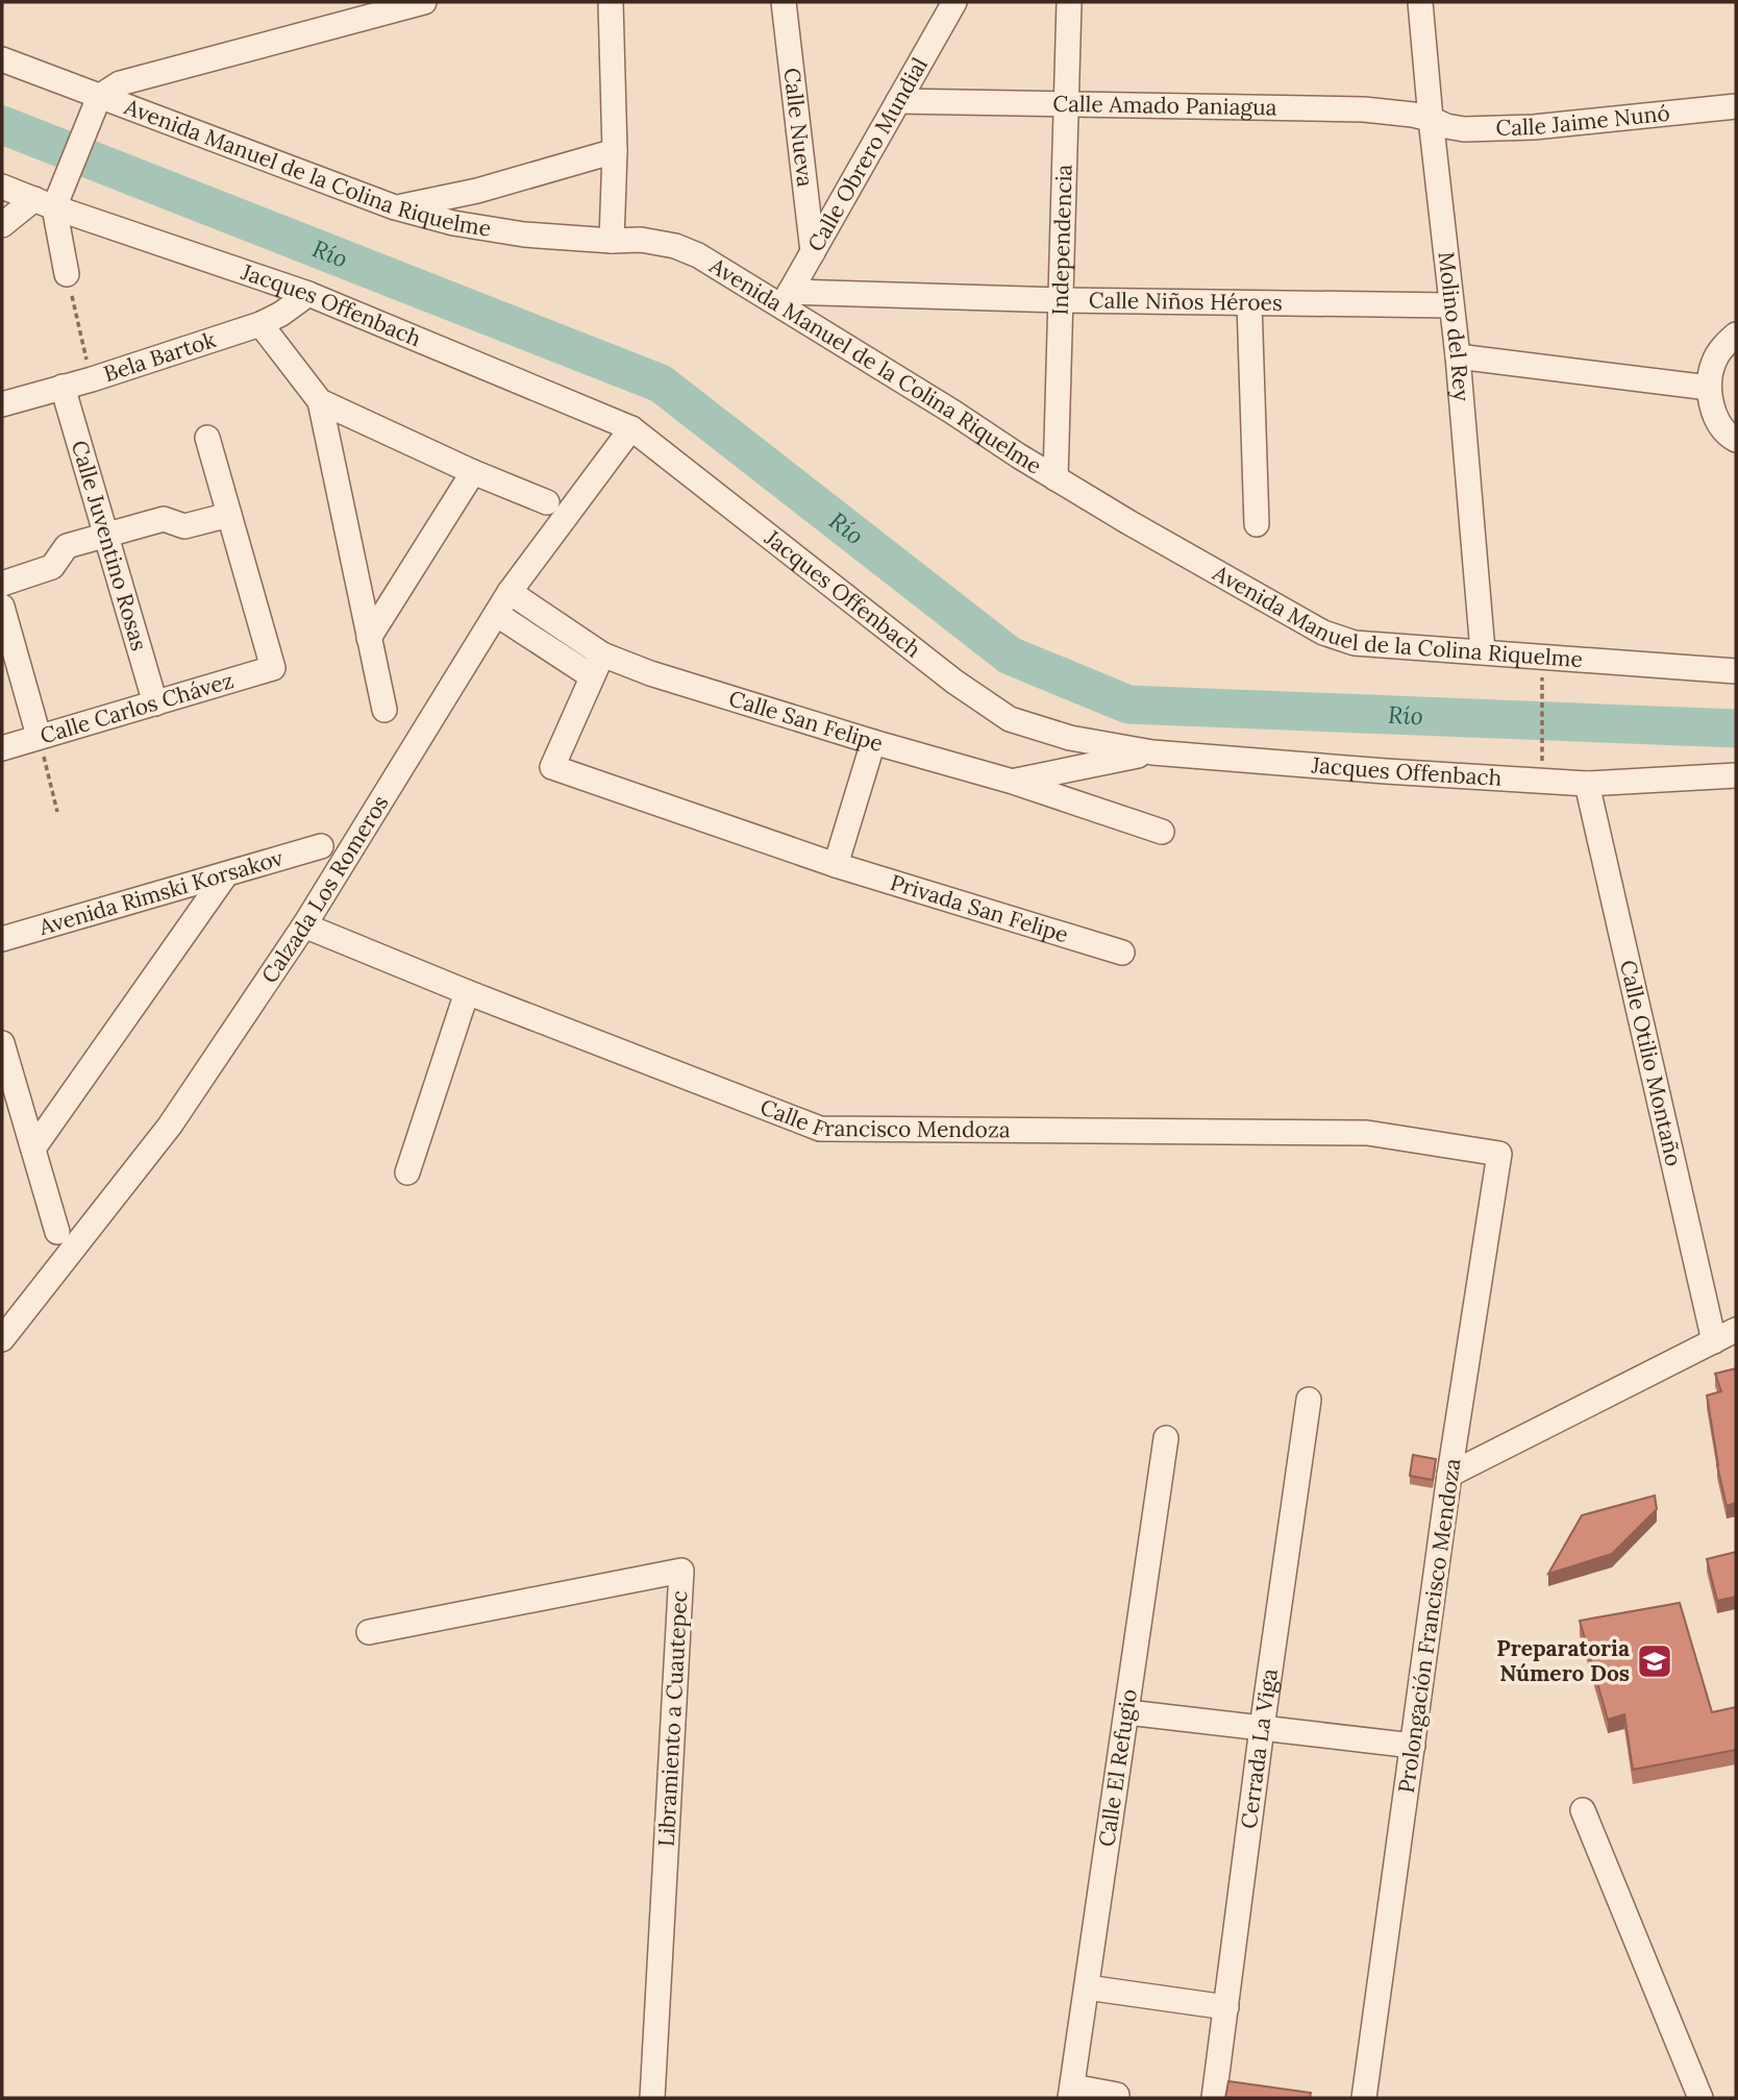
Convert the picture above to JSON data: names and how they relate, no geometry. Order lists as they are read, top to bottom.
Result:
{
  "streets": {
    "street": [
      "Calle Amado Paniagua",
      "Calle Jaime Nunó",
      "Calle Nueva",
      "Calle Obrero Mundial",
      "Avenida Manuel de la Colina Riquelme",
      "Independencia",
      "Calle Niños Héroes",
      "Jacques Offenbach",
      "Molino del Rey",
      "Bela Bartok",
      "Calle Juventino Rosas",
      "Calle Carlos Chávez",
      "Calle San Felipe",
      "Calzada Los Romeros",
      "Avenida Rimski Korsakov",
      "Privada San Felipe",
      "Calle Otilio Montaño",
      "Calle Francisco Mendoza",
      "Prolongación Francisco Mendoza",
      "Libramiento a Cuautepec",
      "Cerrada La Viga",
      "Calle El Refugio"
    ]
  },
  "crossings": [
    ["Calle Amado Paniagua", "Calle Jaime Nunó"],
    ["Calle Amado Paniagua", "Calle Obrero Mundial"],
    ["Calle Amado Paniagua", "Independencia"],
    ["Calle Amado Paniagua", "Molino del Rey"],
    ["Calle Jaime Nunó", "Molino del Rey"],
    ["Calle Nueva", "Calle Obrero Mundial"],
    ["Calle Obrero Mundial", "Avenida Manuel de la Colina Riquelme"],
    ["Calle Obrero Mundial", "Calle Niños Héroes"],
    ["Avenida Manuel de la Colina Riquelme", "Independencia"],
    ["Avenida Manuel de la Colina Riquelme", "Calle Niños Héroes"],
    ["Avenida Manuel de la Colina Riquelme", "Molino del Rey"],
    ["Independencia", "Calle Niños Héroes"],
    ["Calle Niños Héroes", "Molino del Rey"],
    ["Jacques Offenbach", "Bela Bartok"],
    ["Jacques Offenbach", "Calzada Los Romeros"],
    ["Jacques Offenbach", "Calle Otilio Montaño"],
    ["Bela Bartok", "Calle Juventino Rosas"],
    ["Calle Juventino Rosas", "Calle Carlos Chávez"],
    ["Calle San Felipe", "Calzada Los Romeros"],
    ["Calzada Los Romeros", "Calle Francisco Mendoza"],
    ["Calle Francisco Mendoza", "Prolongación Francisco Mendoza"]
  ],
  "water": ["Río"],
  "places": {
    "school or university": ["Preparatoria Número Dos"]
  }
}
